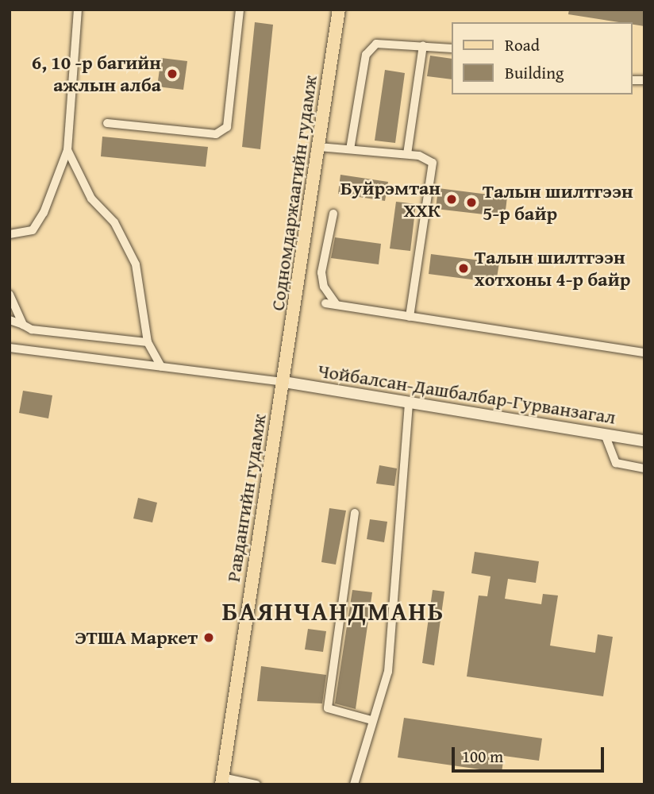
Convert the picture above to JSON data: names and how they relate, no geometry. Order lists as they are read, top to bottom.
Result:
{
  "streets": {
    "main road": ["Содномдаржаагийн гудамж", "Равдангийн гудамж"],
    "street": ["Чойбалсан-Дашбалбар-Гурванзагал"]
  },
  "crossings": [
    ["Содномдаржаагийн гудамж", "Чойбалсан-Дашбалбар-Гурванзагал"],
    ["Содномдаржаагийн гудамж", "Равдангийн гудамж"],
    ["Чойбалсан-Дашбалбар-Гурванзагал", "Равдангийн гудамж"]
  ],
  "districts": ["БАЯНЧАНДМАНЬ"],
  "places": [
    "6, 10 -р багийн ажлын алба",
    "Буйрэмтан ХХК",
    "Талын шилтгээн 5-р байр",
    "Талын шилтгээн хотхоны 4-р байр",
    "ЭТША Маркет"
  ],
  "legend": ["Road", "Building"],
  "scale_bar": "100 m"
}
